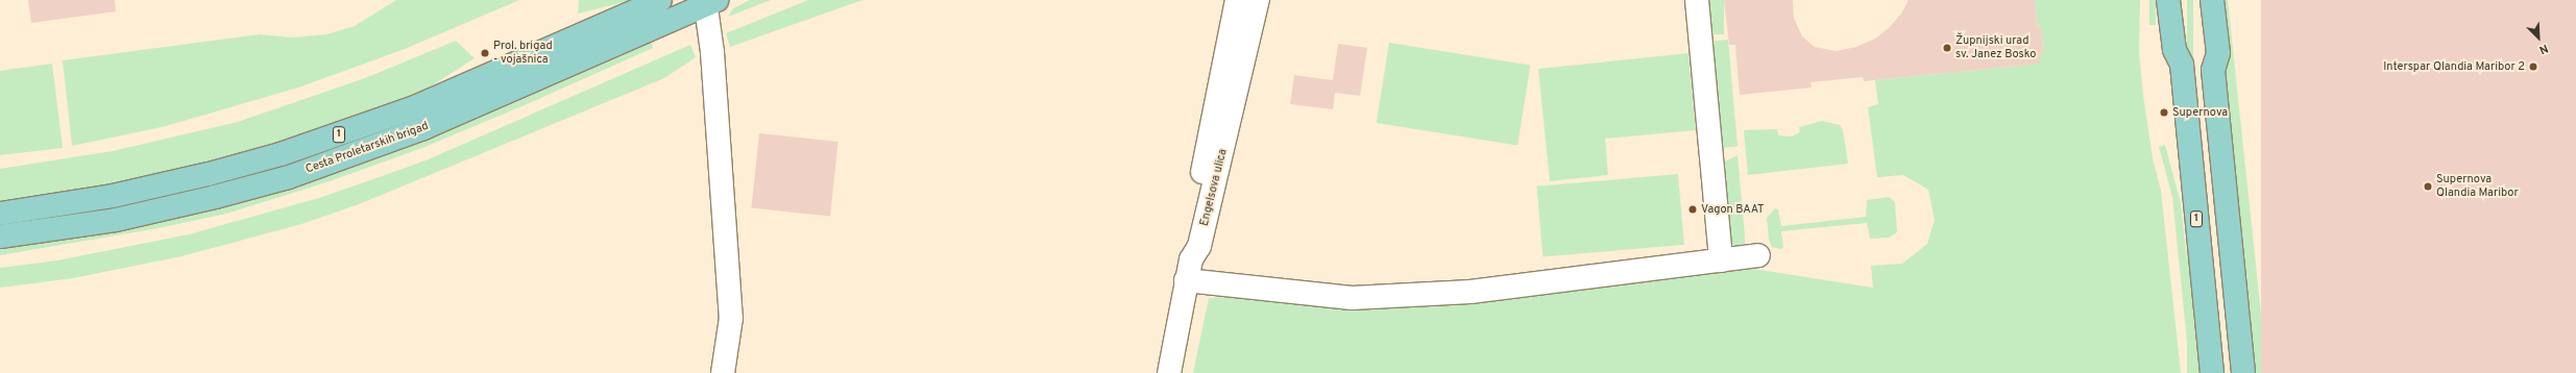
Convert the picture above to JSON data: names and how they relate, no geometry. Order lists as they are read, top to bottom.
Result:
{
  "streets": {
    "main road": ["1", "Cesta Proletarskih brigad"],
    "street": ["Engelsova ulica"]
  },
  "places": [
    "Župnijski urad sv. Janez Bosko",
    "Prol. brigad - vojašnica",
    "Interspar Qlandia Maribor 2",
    "Supernova",
    "Supernova Qlandia Maribor",
    "Vagon BAAT"
  ],
  "north": "bottom right"
}
